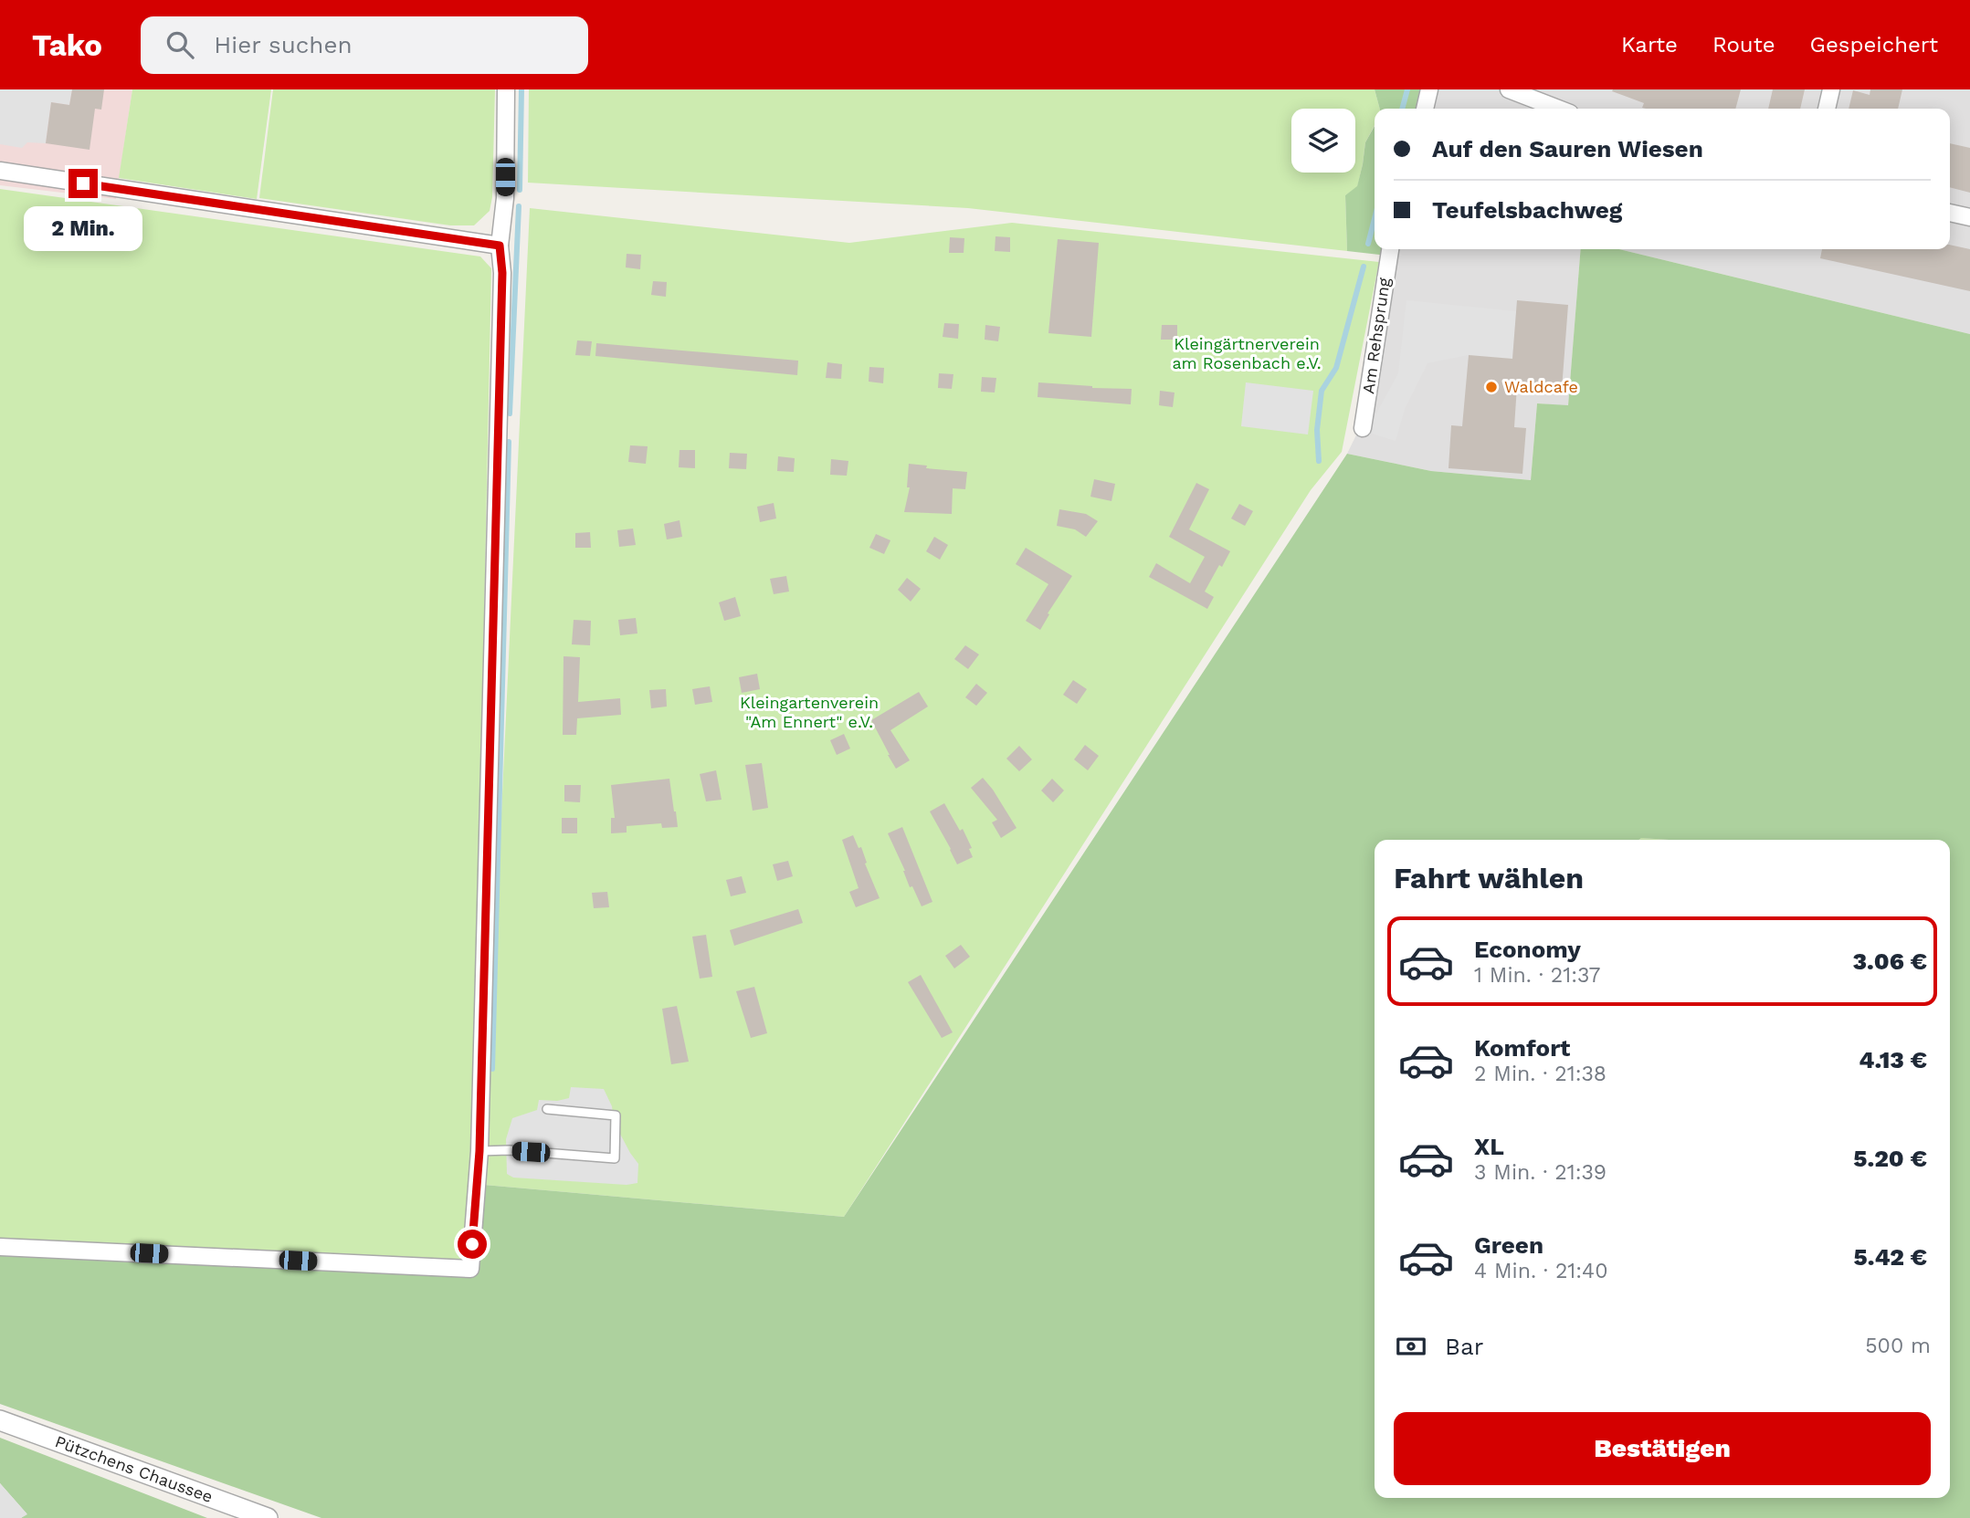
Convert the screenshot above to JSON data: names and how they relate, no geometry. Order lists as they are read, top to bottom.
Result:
{
  "streets": {
    "street": ["Am Rehsprung", "Pützchens Chaussee"]
  },
  "parks": ["Kleingärtnerverein am Rosenbach e.V.", "Kleingartenverein \"Am Ennert\" e.V."],
  "places": ["Waldcafe"],
  "page": {
    "header": "Tako",
    "search": "Hier suchen",
    "nav": ["Karte", "Route", "Gespeichert"],
    "banner": ["Auf den Sauren Wiesen", "Teufelsbachweg"],
    "bubble": "2 Min.",
    "heading": "Fahrt wählen",
    "list": [
      {
        "name": "Economy",
        "note": "1 Min. · 21:37",
        "value": "3.06 €"
      },
      {
        "name": "Komfort",
        "note": "2 Min. · 21:38",
        "value": "4.13 €"
      },
      {
        "name": "XL",
        "note": "3 Min. · 21:39",
        "value": "5.20 €"
      },
      {
        "name": "Green",
        "note": "4 Min. · 21:40",
        "value": "5.42 €"
      }
    ],
    "pay": ["Bar", "500 m"],
    "buttons": "Bestätigen"
  }
}
